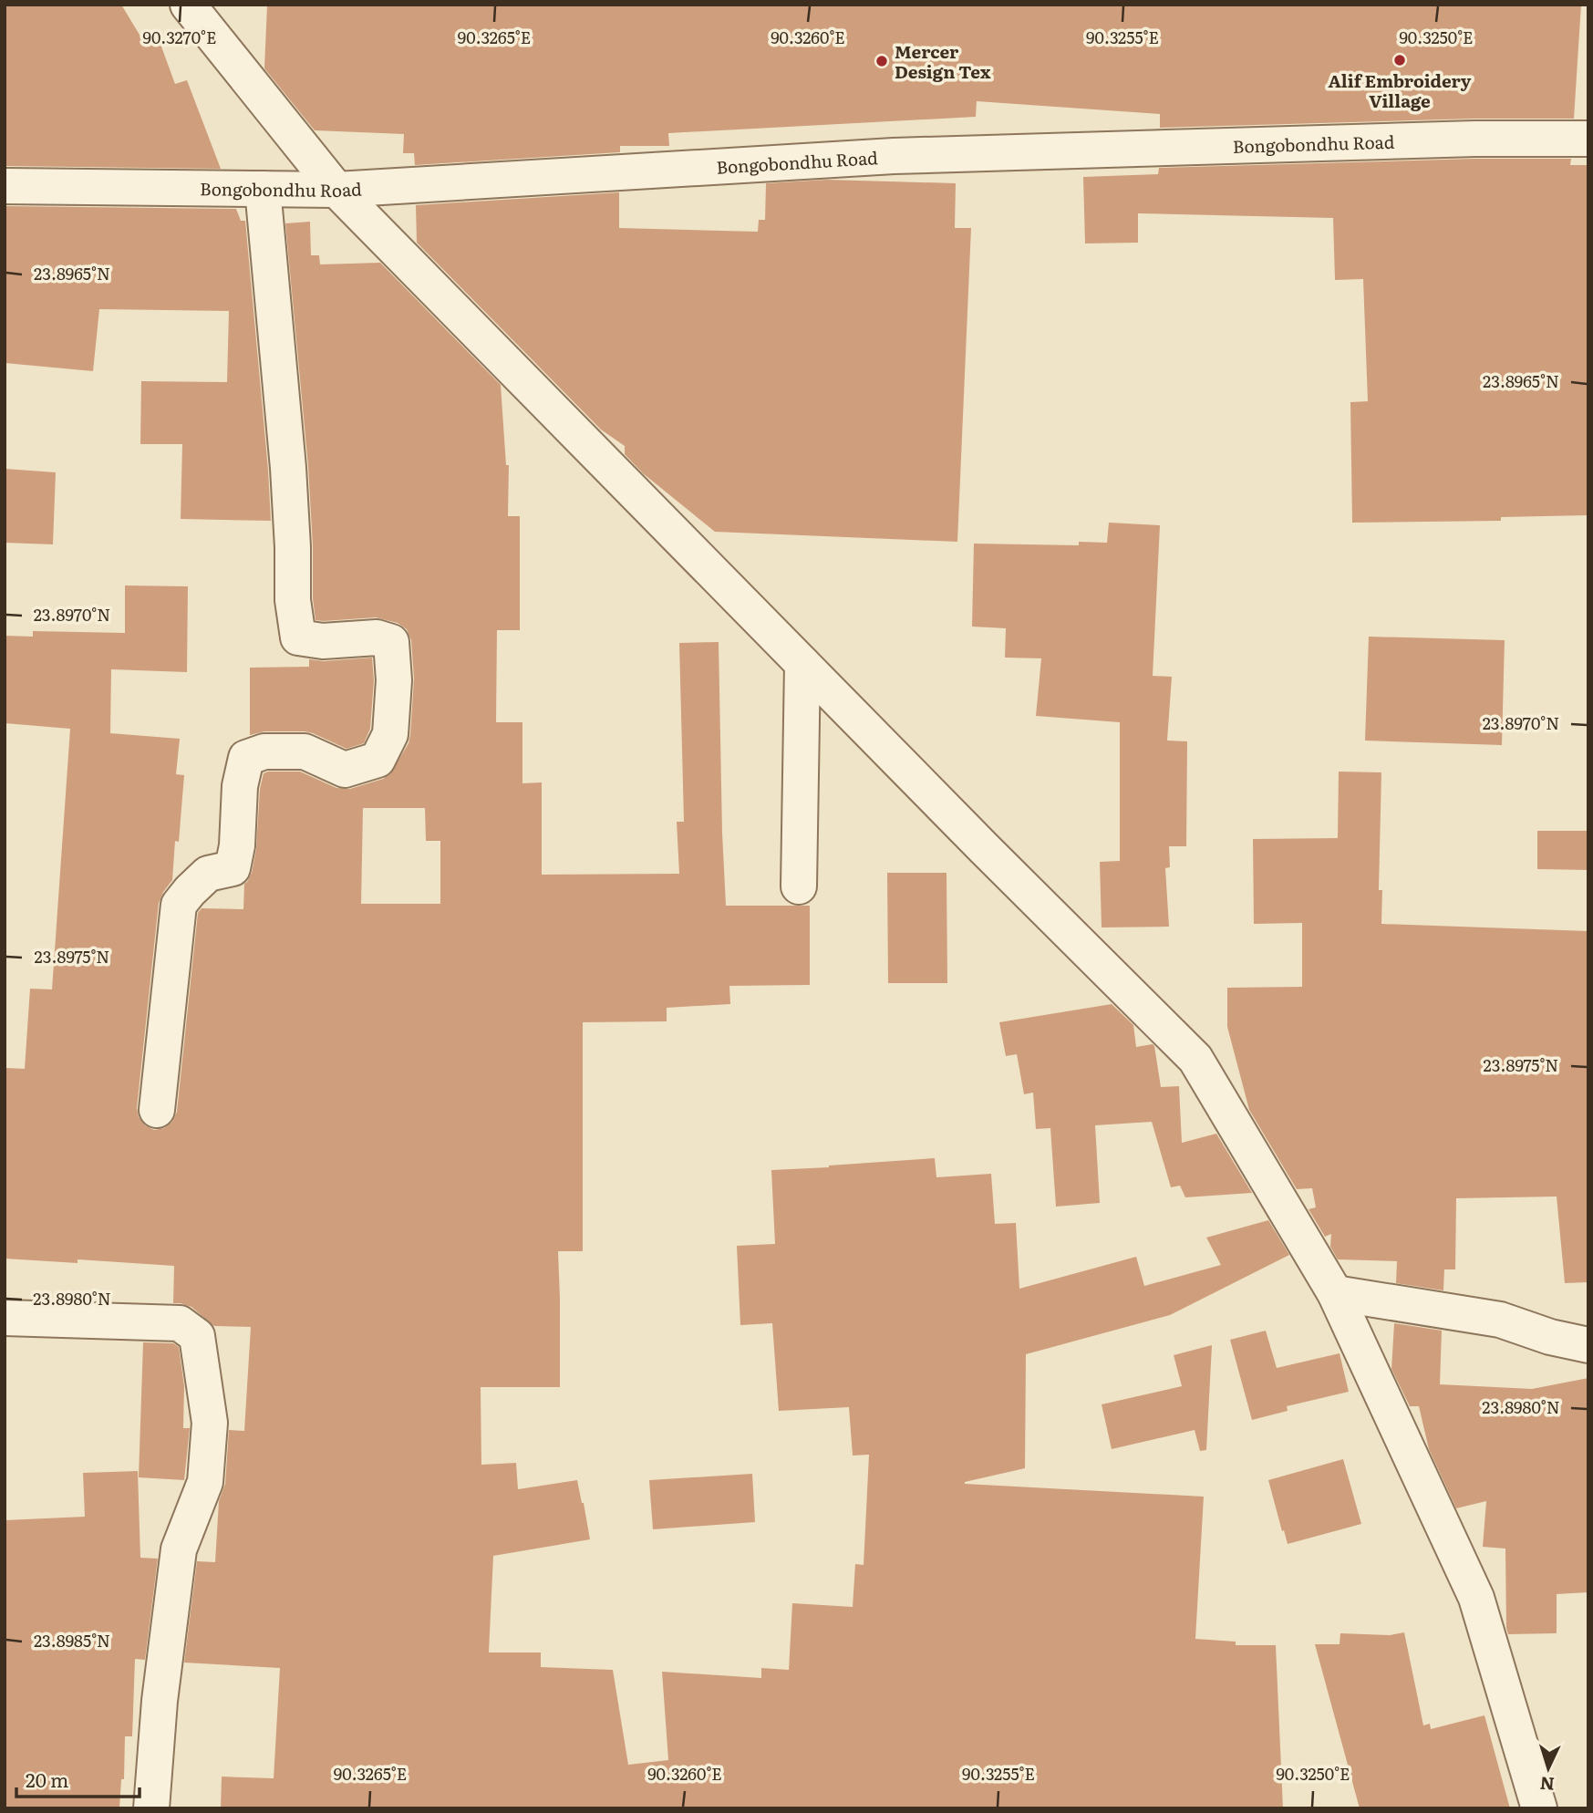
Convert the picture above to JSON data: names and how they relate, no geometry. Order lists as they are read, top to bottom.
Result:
{
  "streets": {
    "street": ["Bongobondhu Road"]
  },
  "places": ["Alif Embroidery Village", "Mercer Design Tex"],
  "scale_bar": "20 m",
  "north": "bottom",
  "coordinates": [
    "90.3270°E",
    "90.3265°E",
    "90.3260°E",
    "90.3255°E",
    "90.3250°E",
    "23.8965°N",
    "23.8970°N",
    "23.8975°N",
    "23.8980°N",
    "23.8985°N"
  ]
}
